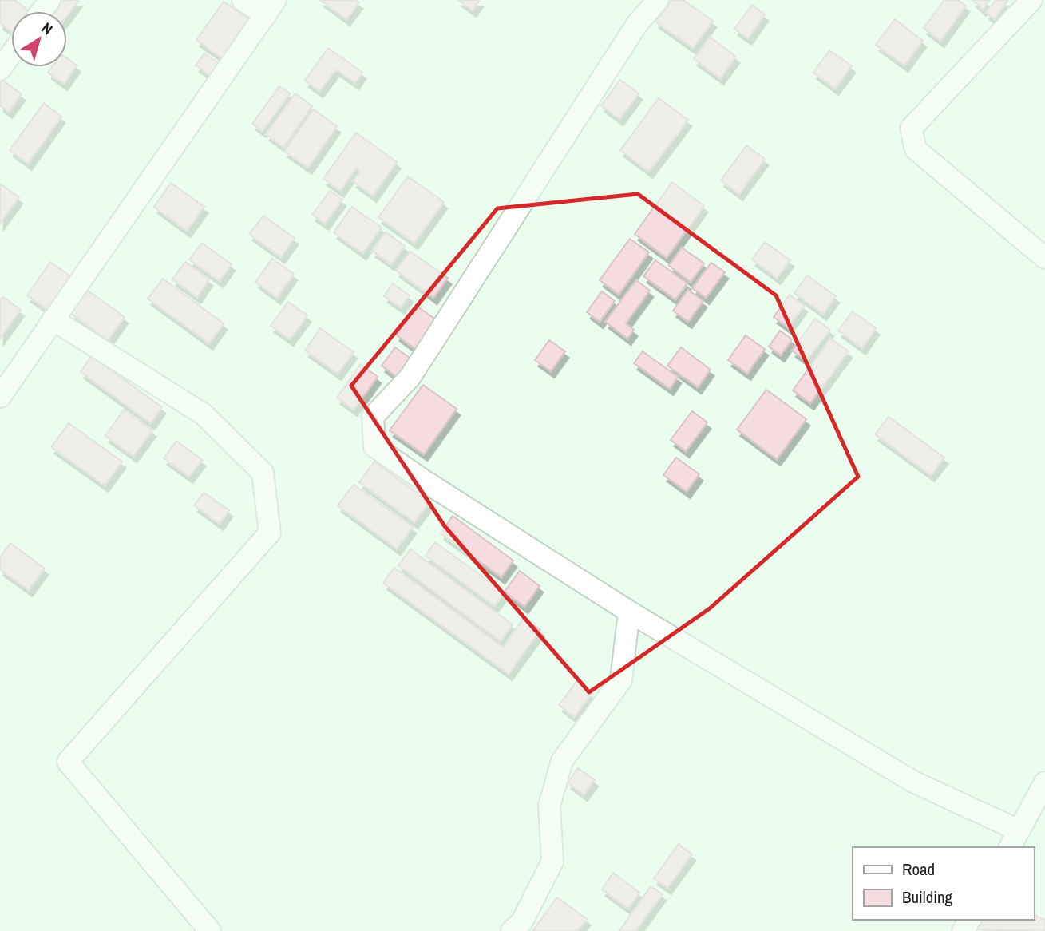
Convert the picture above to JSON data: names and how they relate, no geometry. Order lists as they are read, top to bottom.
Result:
{
  "legend": ["Road", "Building"],
  "north": "top right"
}
